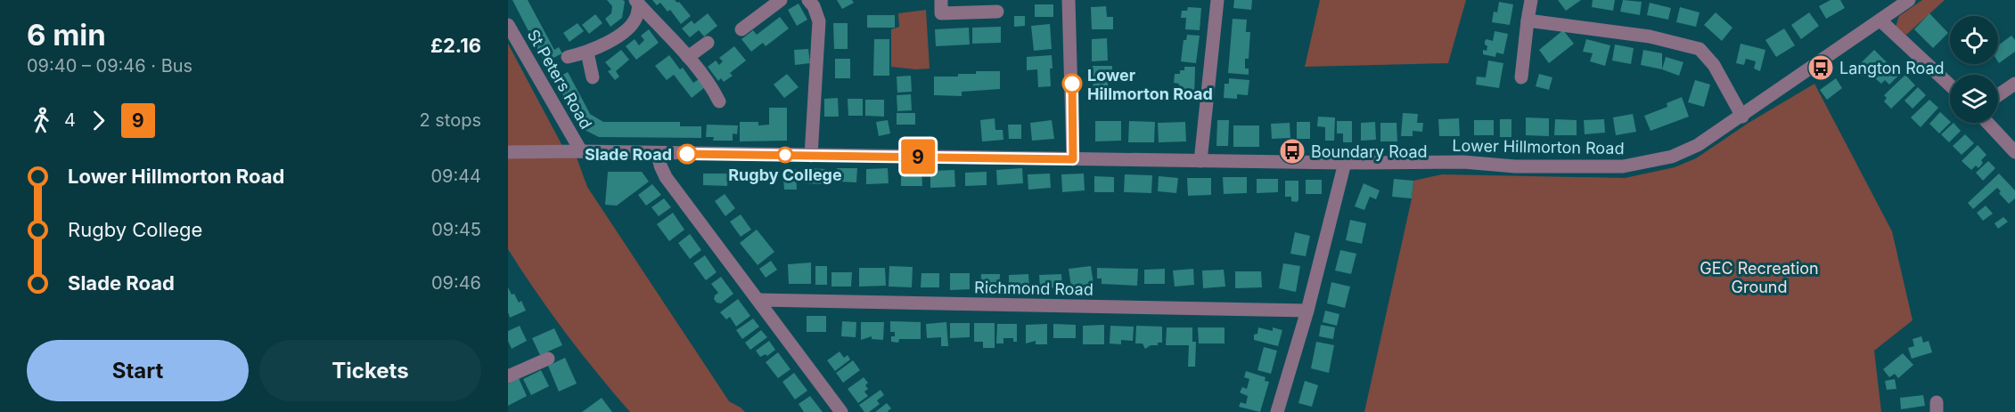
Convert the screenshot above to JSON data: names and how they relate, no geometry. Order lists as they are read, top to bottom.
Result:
{
  "streets": {
    "street": ["St Peters Road", "Lower Hillmorton Road", "Richmond Road"]
  },
  "crossings": [
    ["St Peters Road", "Lower Hillmorton Road"]
  ],
  "parks": ["GEC Recreation Ground"],
  "places": {
    "bus stop": ["Langton Road", "Boundary Road"],
    "other": ["Lower Hillmorton Road", "Slade Road", "Rugby College"]
  },
  "lines": ["bus line 9"],
  "page": {
    "heading": ["6 min", "09:40 – 09:46 · Bus", "£2.16"],
    "on_map": "9",
    "legs": ["4", "9", "2 stops"],
    "list": [
      {
        "name": "Lower Hillmorton Road",
        "value": "09:44"
      },
      {
        "name": "Rugby College",
        "value": "09:45"
      },
      {
        "name": "Slade Road",
        "value": "09:46"
      }
    ],
    "buttons": ["Start", "Tickets"]
  }
}
